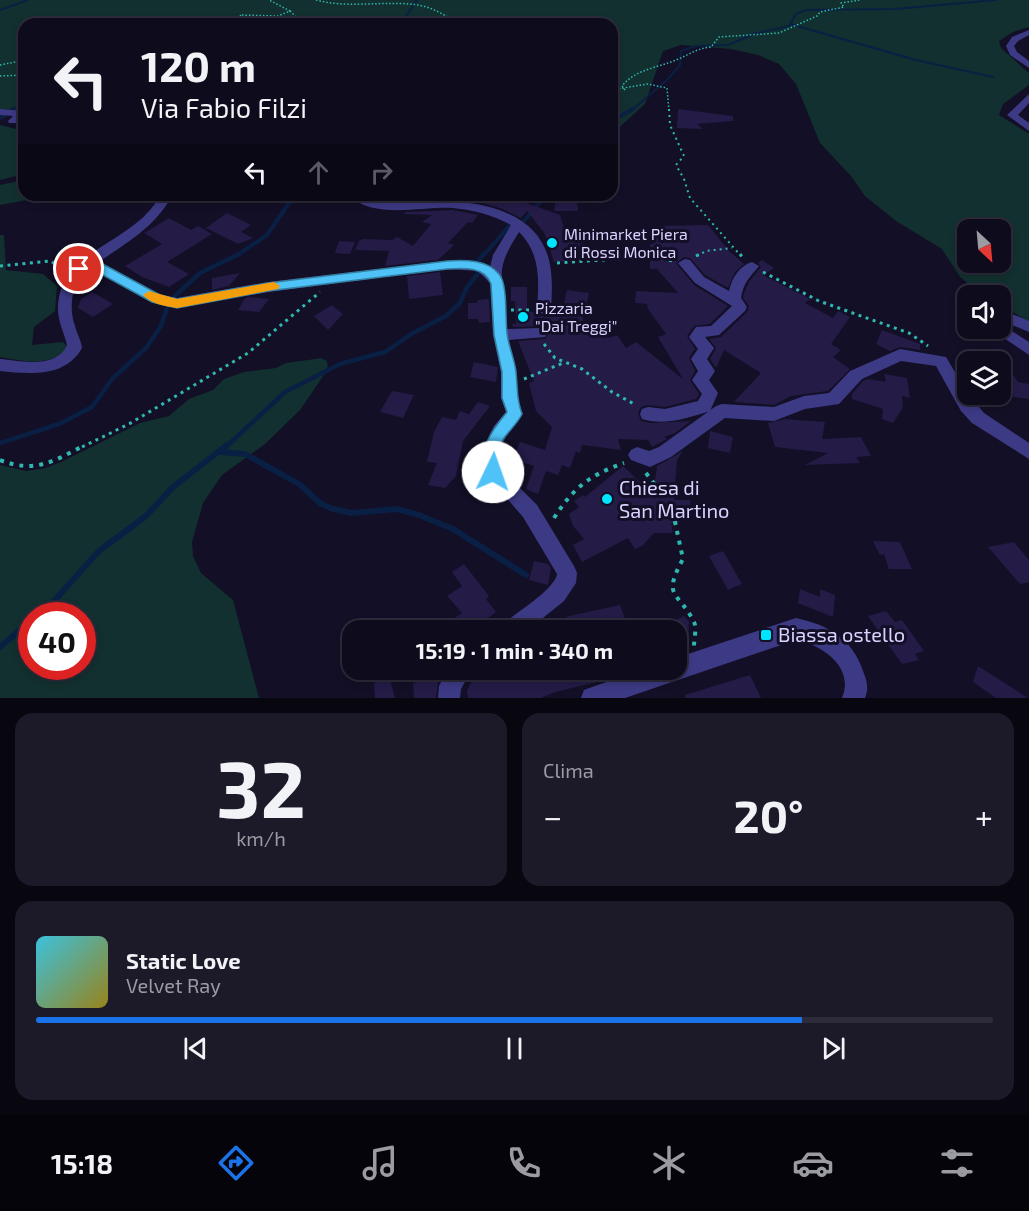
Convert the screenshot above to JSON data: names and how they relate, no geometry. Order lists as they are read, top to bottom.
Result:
{
  "places": {
    "other": ["Minimarket Piera di Rossi Monica", "Pizzaria \"Dai Treggi\"", "Chiesa di San Martino"],
    "transit": ["Biassa ostello"]
  },
  "north": "bottom right",
  "page": {
    "turn": ["120 m", "Via Fabio Filzi"],
    "limit": "40",
    "trip": "15:19 · 1 min · 340 m",
    "tile": [
      ["32", "km/h"],
      "Clima"
    ],
    "heat": ["−", "20°", "+"],
    "song": ["Static Love", "Velvet Ray"],
    "tabs": "15:18"
  }
}
